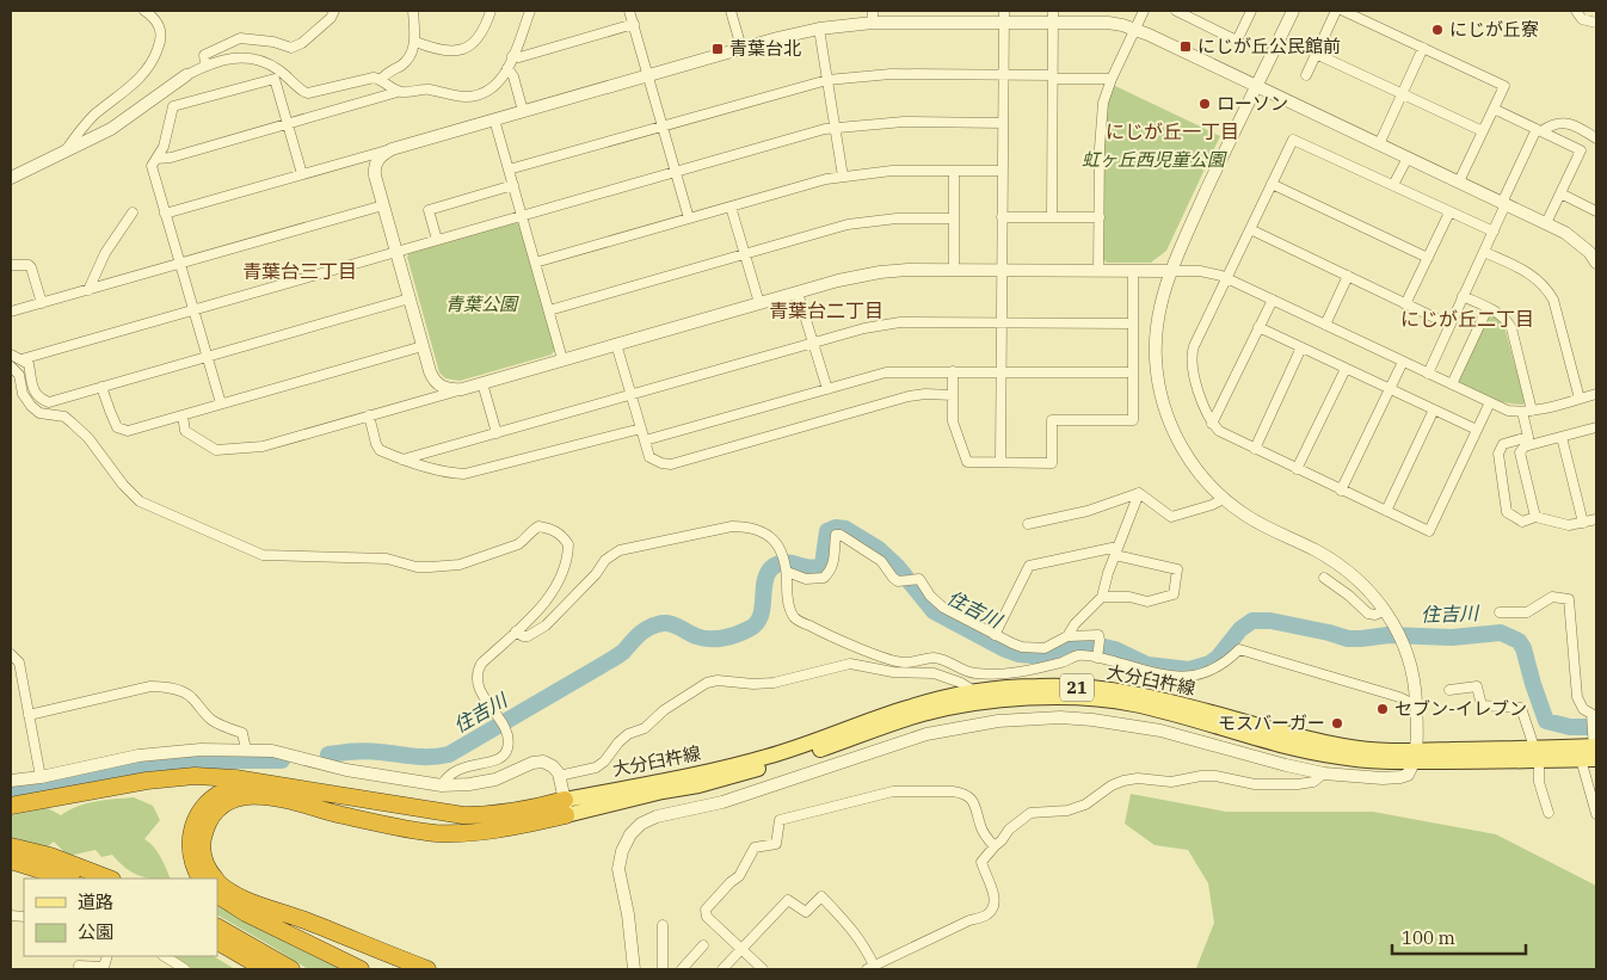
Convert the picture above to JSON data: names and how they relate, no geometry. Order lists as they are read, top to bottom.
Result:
{
  "streets": {
    "main road": ["大分臼杵線", "21"]
  },
  "districts": [
    "にじが丘一丁目",
    "青葉台三丁目",
    "青葉台二丁目",
    "にじが丘二丁目"
  ],
  "water": ["住吉川"],
  "parks": ["虹ヶ丘西児童公園", "青葉公園"],
  "places": {
    "other": [
      "にじが丘寮",
      "ローソン",
      "セブン-イレブン",
      "モスバーガー"
    ],
    "transit": ["にじが丘公民館前", "青葉台北"]
  },
  "legend": ["道路", "公園"],
  "scale_bar": "100 m"
}
